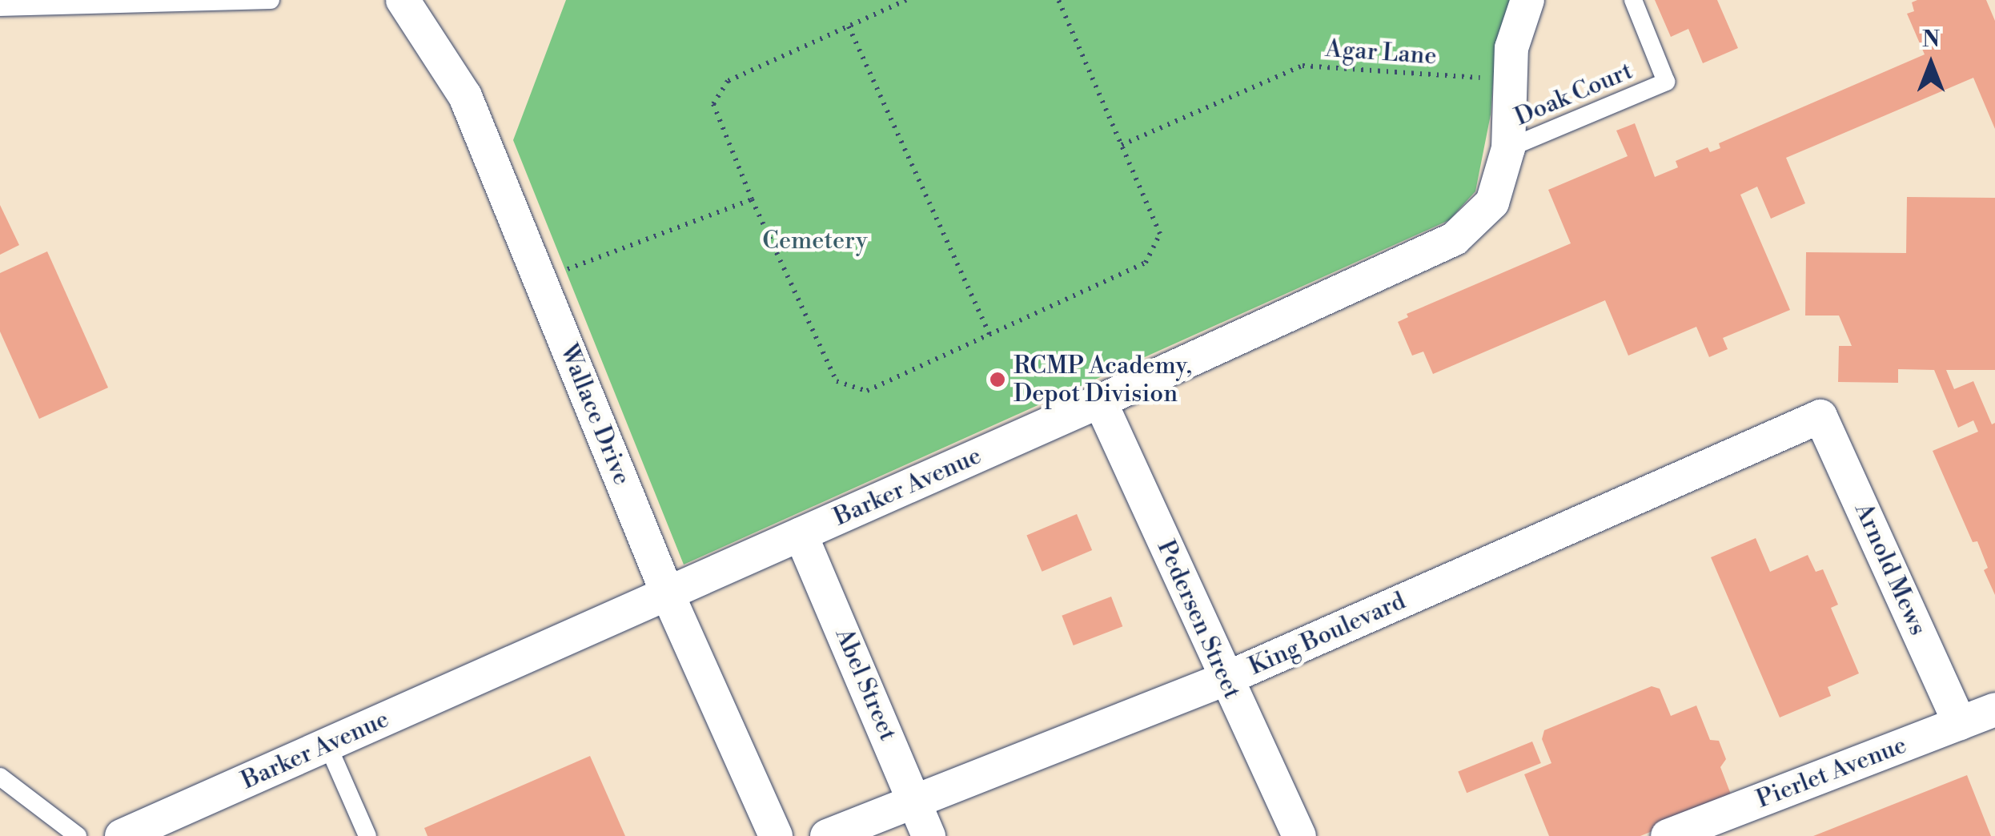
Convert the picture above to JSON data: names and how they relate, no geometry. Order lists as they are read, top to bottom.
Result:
{
  "streets": {
    "street": [
      "Wallace Drive",
      "Barker Avenue",
      "Arnold Mews",
      "Pedersen Street",
      "King Boulevard",
      "Abel Street",
      "Pierlet Avenue"
    ],
    "lane": ["Doak Court"],
    "path": ["Agar Lane"]
  },
  "crossings": [
    ["Agar Lane", "Barker Avenue"],
    ["Doak Court", "Barker Avenue"],
    ["Wallace Drive", "Barker Avenue"],
    ["Barker Avenue", "Pedersen Street"],
    ["Barker Avenue", "Abel Street"],
    ["Arnold Mews", "King Boulevard"],
    ["Arnold Mews", "Pierlet Avenue"],
    ["Pedersen Street", "King Boulevard"],
    ["King Boulevard", "Abel Street"]
  ],
  "parks": ["Cemetery"],
  "places": ["RCMP Academy, Depot Division"],
  "north": "top"
}
